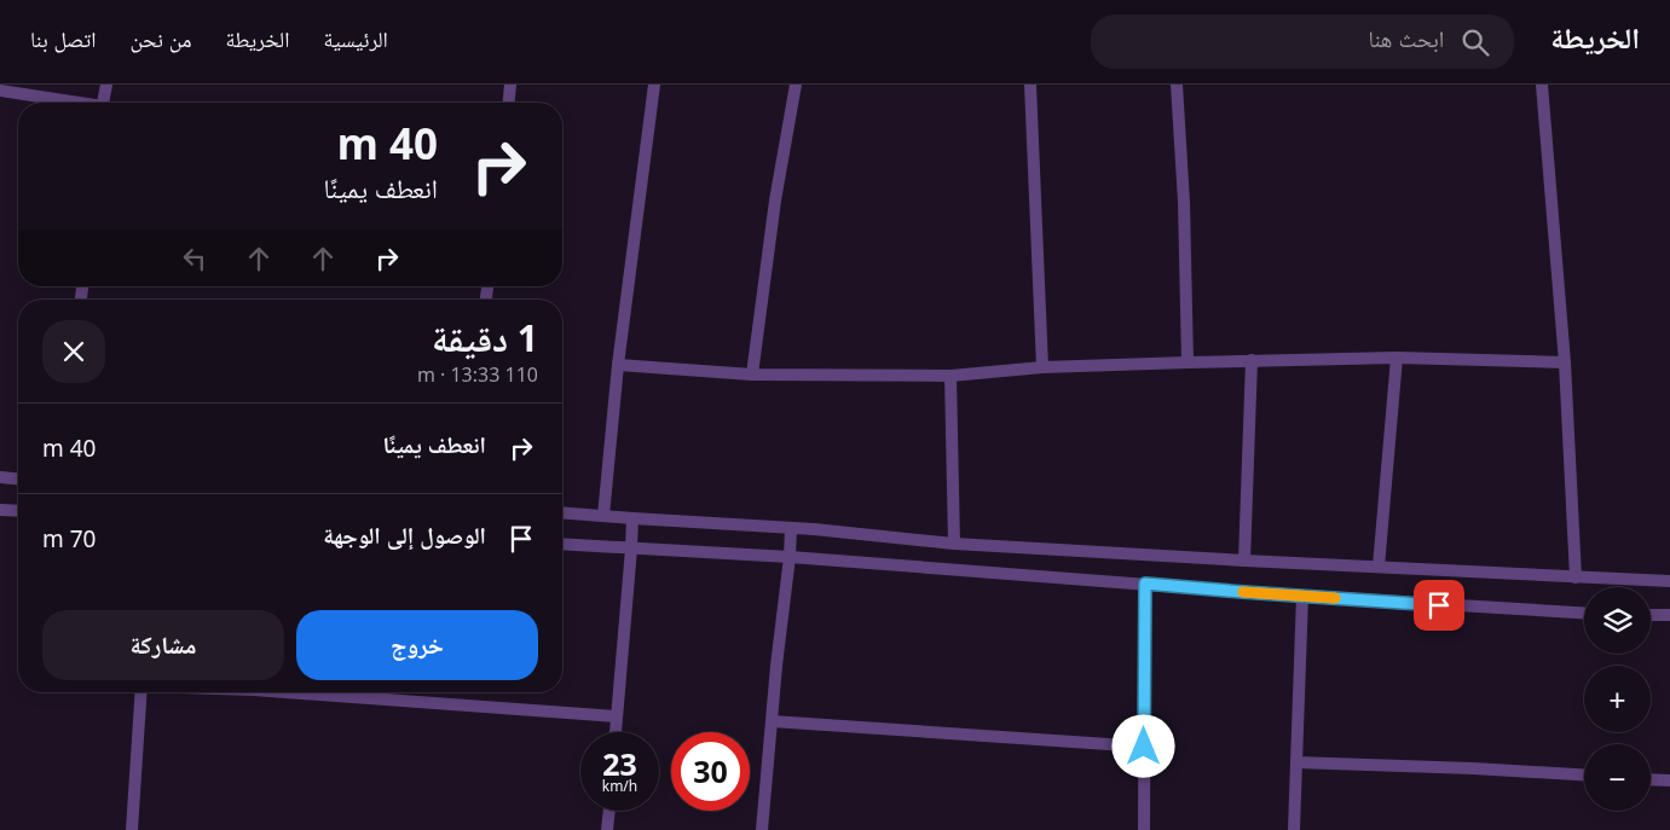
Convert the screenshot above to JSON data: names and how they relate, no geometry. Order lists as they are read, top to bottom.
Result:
{
  "page": {
    "header": "الخريطة",
    "search": "ابحث هنا",
    "nav": [
      "الرئيسية",
      "الخريطة",
      "من نحن",
      "اتصل بنا"
    ],
    "turn": ["40 m", "انعطف يمينًا"],
    "heading": ["1 دقيقة", "110 m · 13:33"],
    "list": [
      {
        "name": "انعطف يمينًا",
        "value": "40 m"
      },
      {
        "name": "الوصول إلى الوجهة",
        "value": "70 m"
      }
    ],
    "map_buttons": ["+", "−"],
    "buttons": ["خروج", "مشاركة"],
    "speed": "23 km/h",
    "limit": "30"
  }
}
